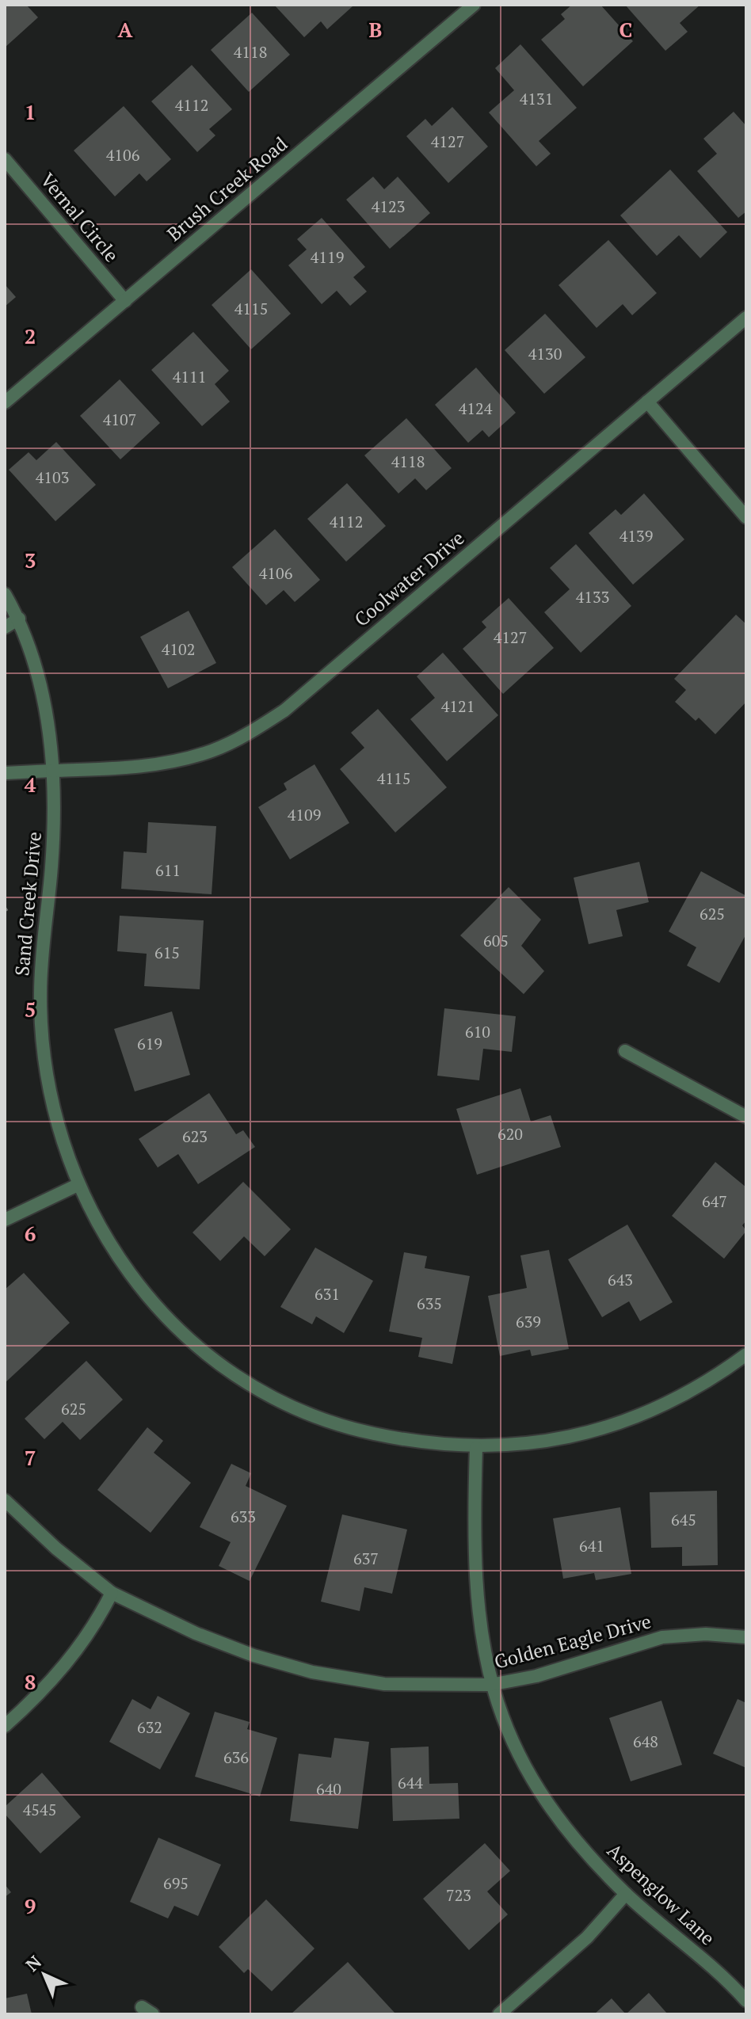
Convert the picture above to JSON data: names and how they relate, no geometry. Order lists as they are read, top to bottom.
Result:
{
  "streets": {
    "street": [
      "Brush Creek Road",
      "Vernal Circle",
      "Coolwater Drive",
      "Sand Creek Drive",
      "Golden Eagle Drive",
      "Aspenglow Lane"
    ]
  },
  "crossings": [
    ["Brush Creek Road", "Vernal Circle"],
    ["Coolwater Drive", "Sand Creek Drive"],
    ["Sand Creek Drive", "Aspenglow Lane"],
    ["Golden Eagle Drive", "Aspenglow Lane"]
  ],
  "house_numbers": [
    "4118",
    "4131",
    "4112",
    "4127",
    "4106",
    "4123",
    "4119",
    "4115",
    "4130",
    "4111",
    "4124",
    "4107",
    "4118",
    "4103",
    "4112",
    "4139",
    "4106",
    "4133",
    "4127",
    "4102",
    "4121",
    "4115",
    "4109",
    "611",
    "625",
    "605",
    "615",
    "610",
    "619",
    "620",
    "623",
    "647",
    "643",
    "631",
    "635",
    "639",
    "625",
    "633",
    "645",
    "641",
    "637",
    "632",
    "648",
    "636",
    "644",
    "640",
    "4545",
    "695",
    "723"
  ],
  "north": "top left",
  "grid": {
    "columns": ["A", "B", "C"],
    "rows": [
      "1",
      "2",
      "3",
      "4",
      "5",
      "6",
      "7",
      "8",
      "9"
    ]
  }
}
